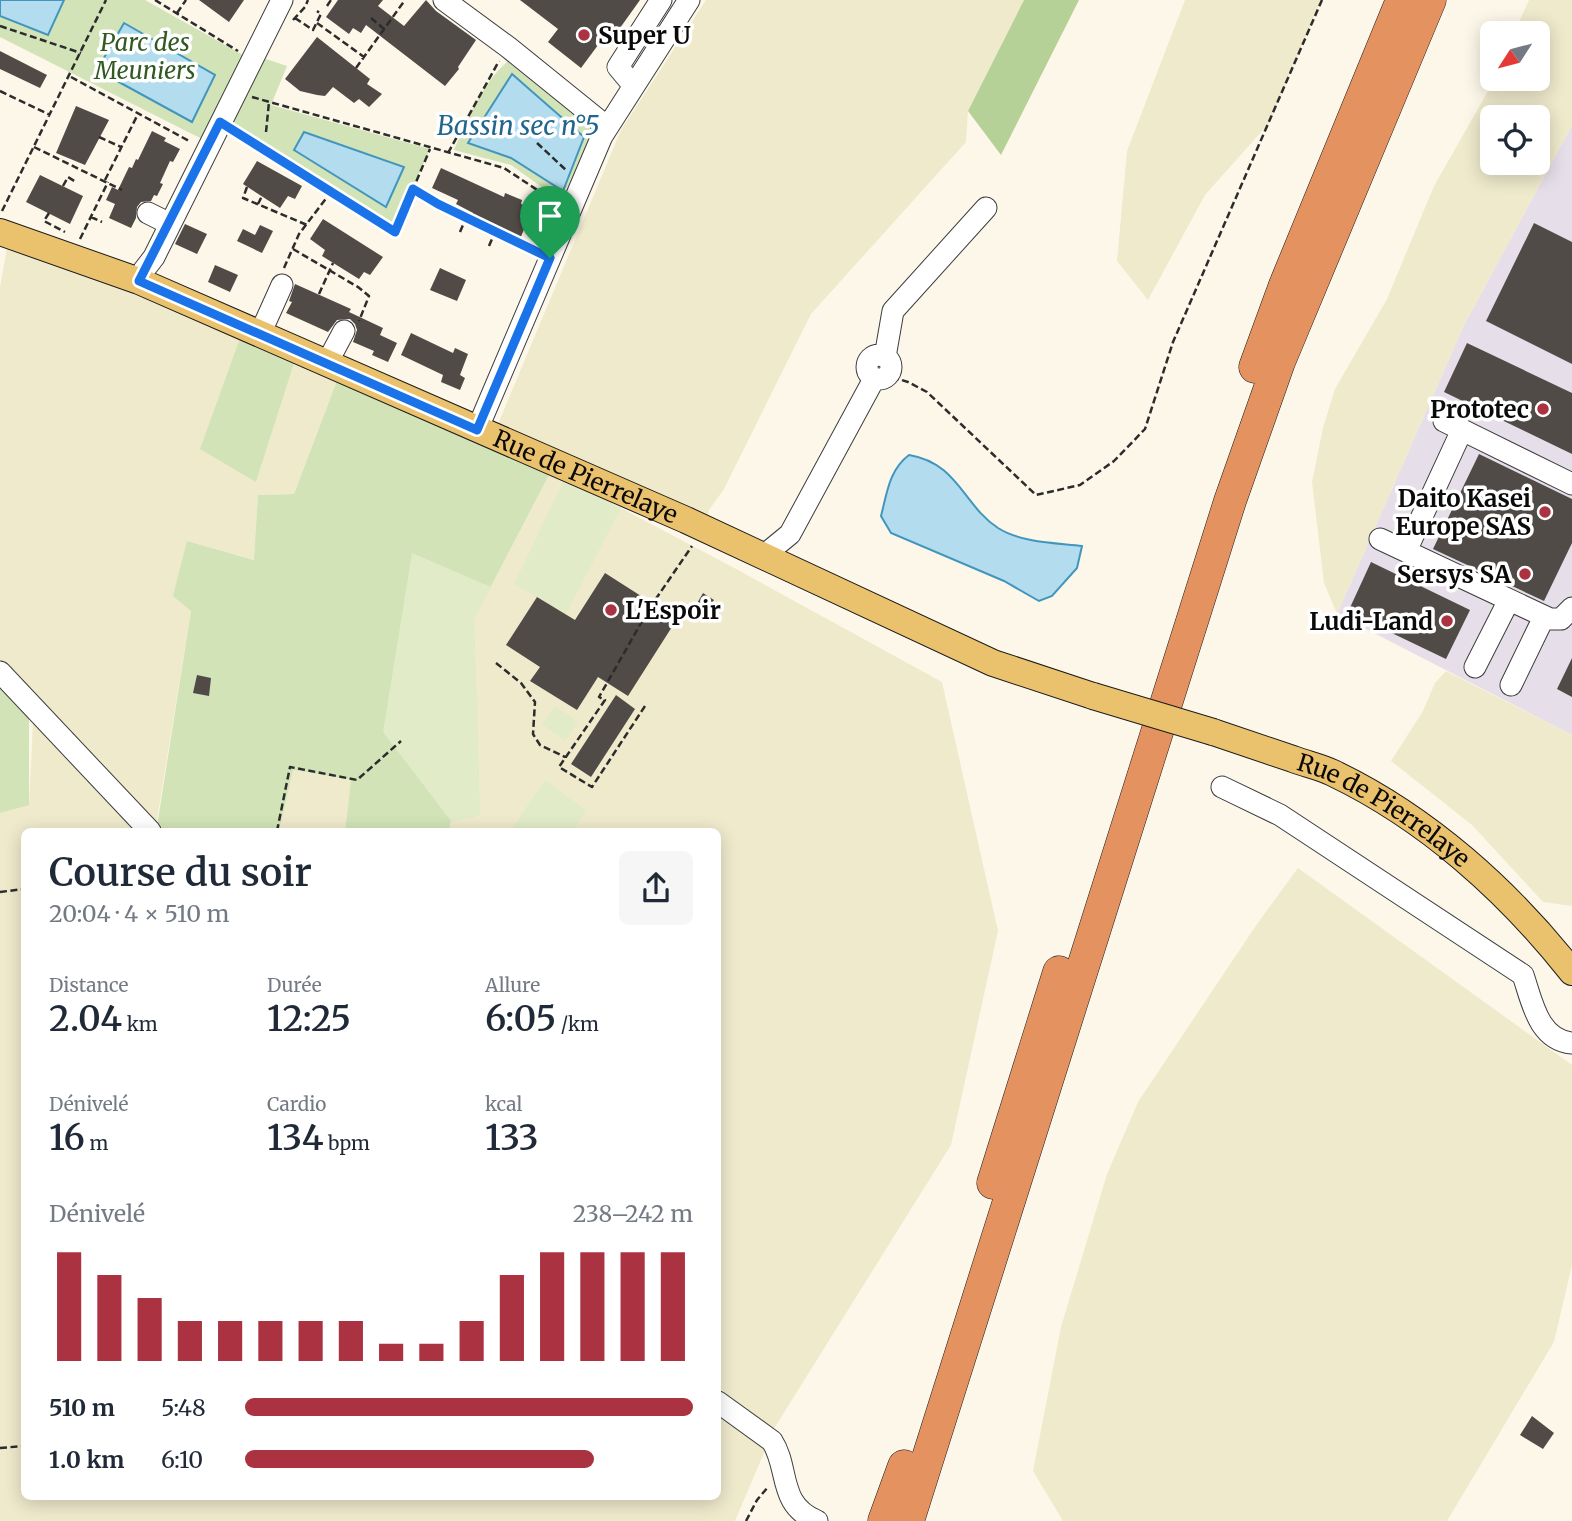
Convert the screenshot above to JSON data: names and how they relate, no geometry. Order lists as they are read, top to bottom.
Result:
{
  "streets": {
    "main road": ["Rue de Pierrelaye"]
  },
  "water": ["Bassin sec n°5"],
  "parks": ["Parc des Meuniers"],
  "places": [
    "Super U",
    "Prototec",
    "Daito Kasei Europe SAS",
    "Sersys SA",
    "L'Espoir",
    "Ludi-Land"
  ],
  "north": "bottom left",
  "page": {
    "heading": ["Course du soir", "20:04 · 4 × 510 m"],
    "stats": [
      ["Distance", "2.04 km"],
      ["Durée", "12:25"],
      ["Allure", "6:05 /km"],
      ["Dénivelé", "16 m"],
      ["Cardio", "134 bpm"],
      ["kcal", "133"]
    ],
    "chart": ["Dénivelé", "238–242 m"],
    "list": [
      {
        "name": "510 m",
        "note": "5:48"
      },
      {
        "name": "1.0 km",
        "note": "6:10"
      }
    ]
  }
}
